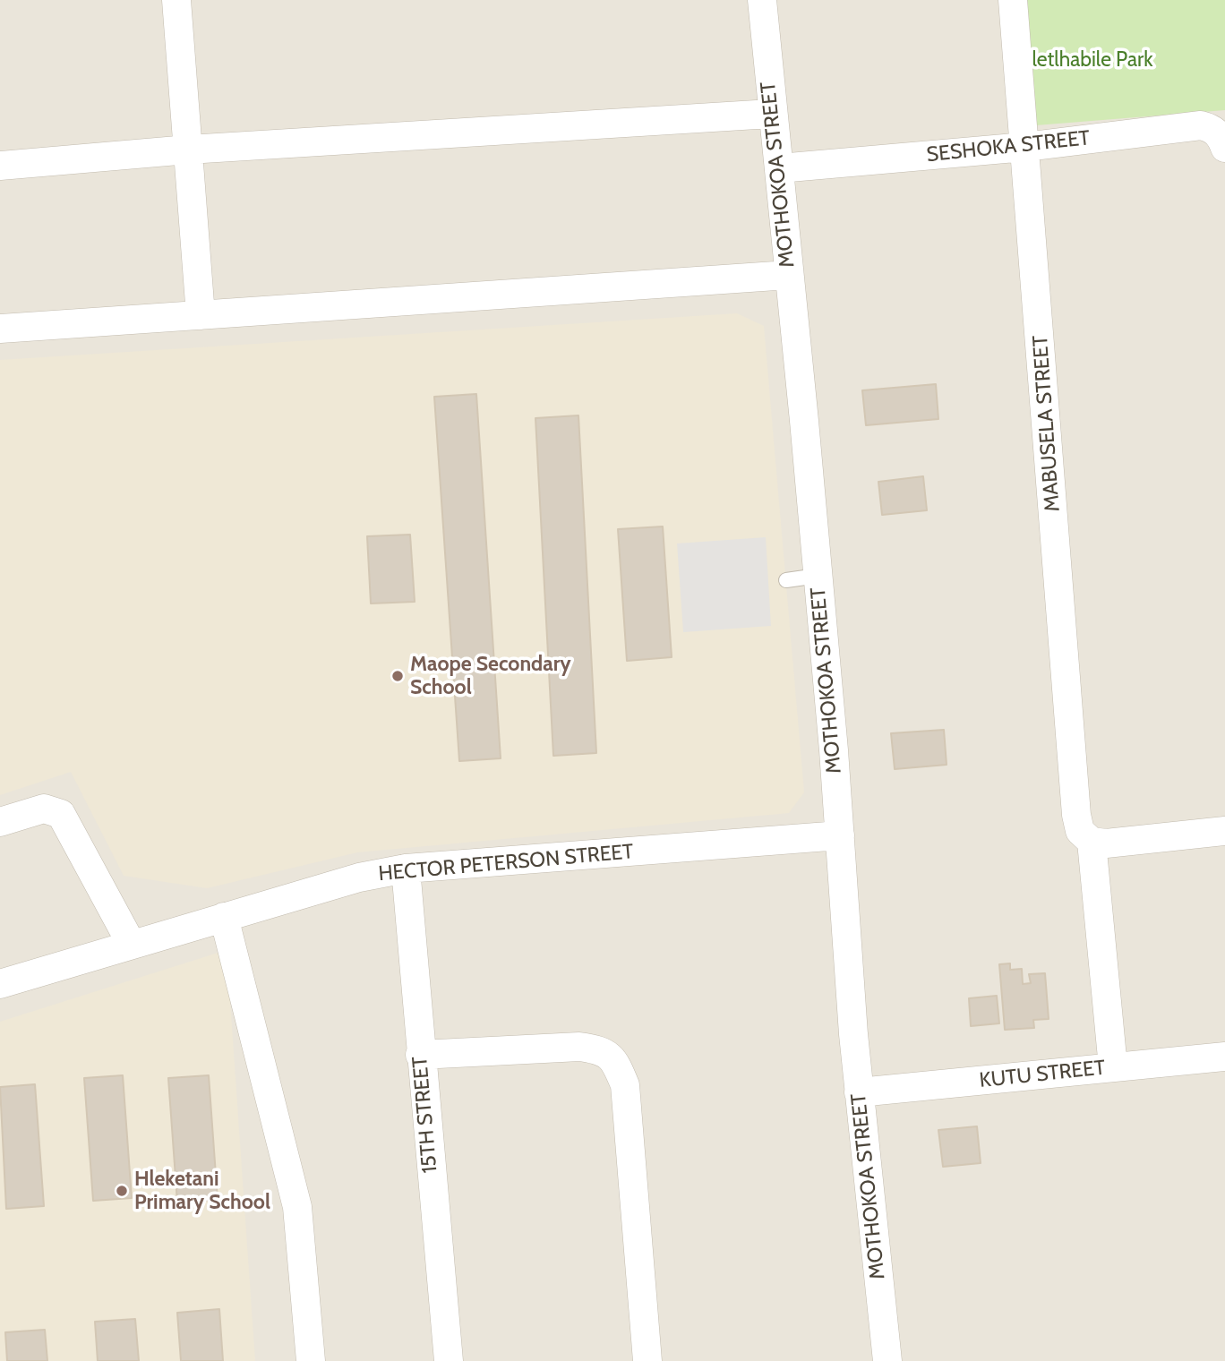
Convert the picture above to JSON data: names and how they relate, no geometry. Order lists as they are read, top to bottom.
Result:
{
  "streets": {
    "street": [
      "SESHOKA STREET",
      "MOTHOKOA STREET",
      "MABUSELA STREET",
      "HECTOR PETERSON STREET",
      "KUTU STREET",
      "15TH STREET"
    ]
  },
  "crossings": [
    ["SESHOKA STREET", "MOTHOKOA STREET"],
    ["SESHOKA STREET", "MABUSELA STREET"],
    ["MOTHOKOA STREET", "HECTOR PETERSON STREET"],
    ["MOTHOKOA STREET", "KUTU STREET"],
    ["HECTOR PETERSON STREET", "15TH STREET"]
  ],
  "parks": ["letlhabile Park"],
  "places": ["Maope Secondary School", "Hleketani Primary School"]
}
